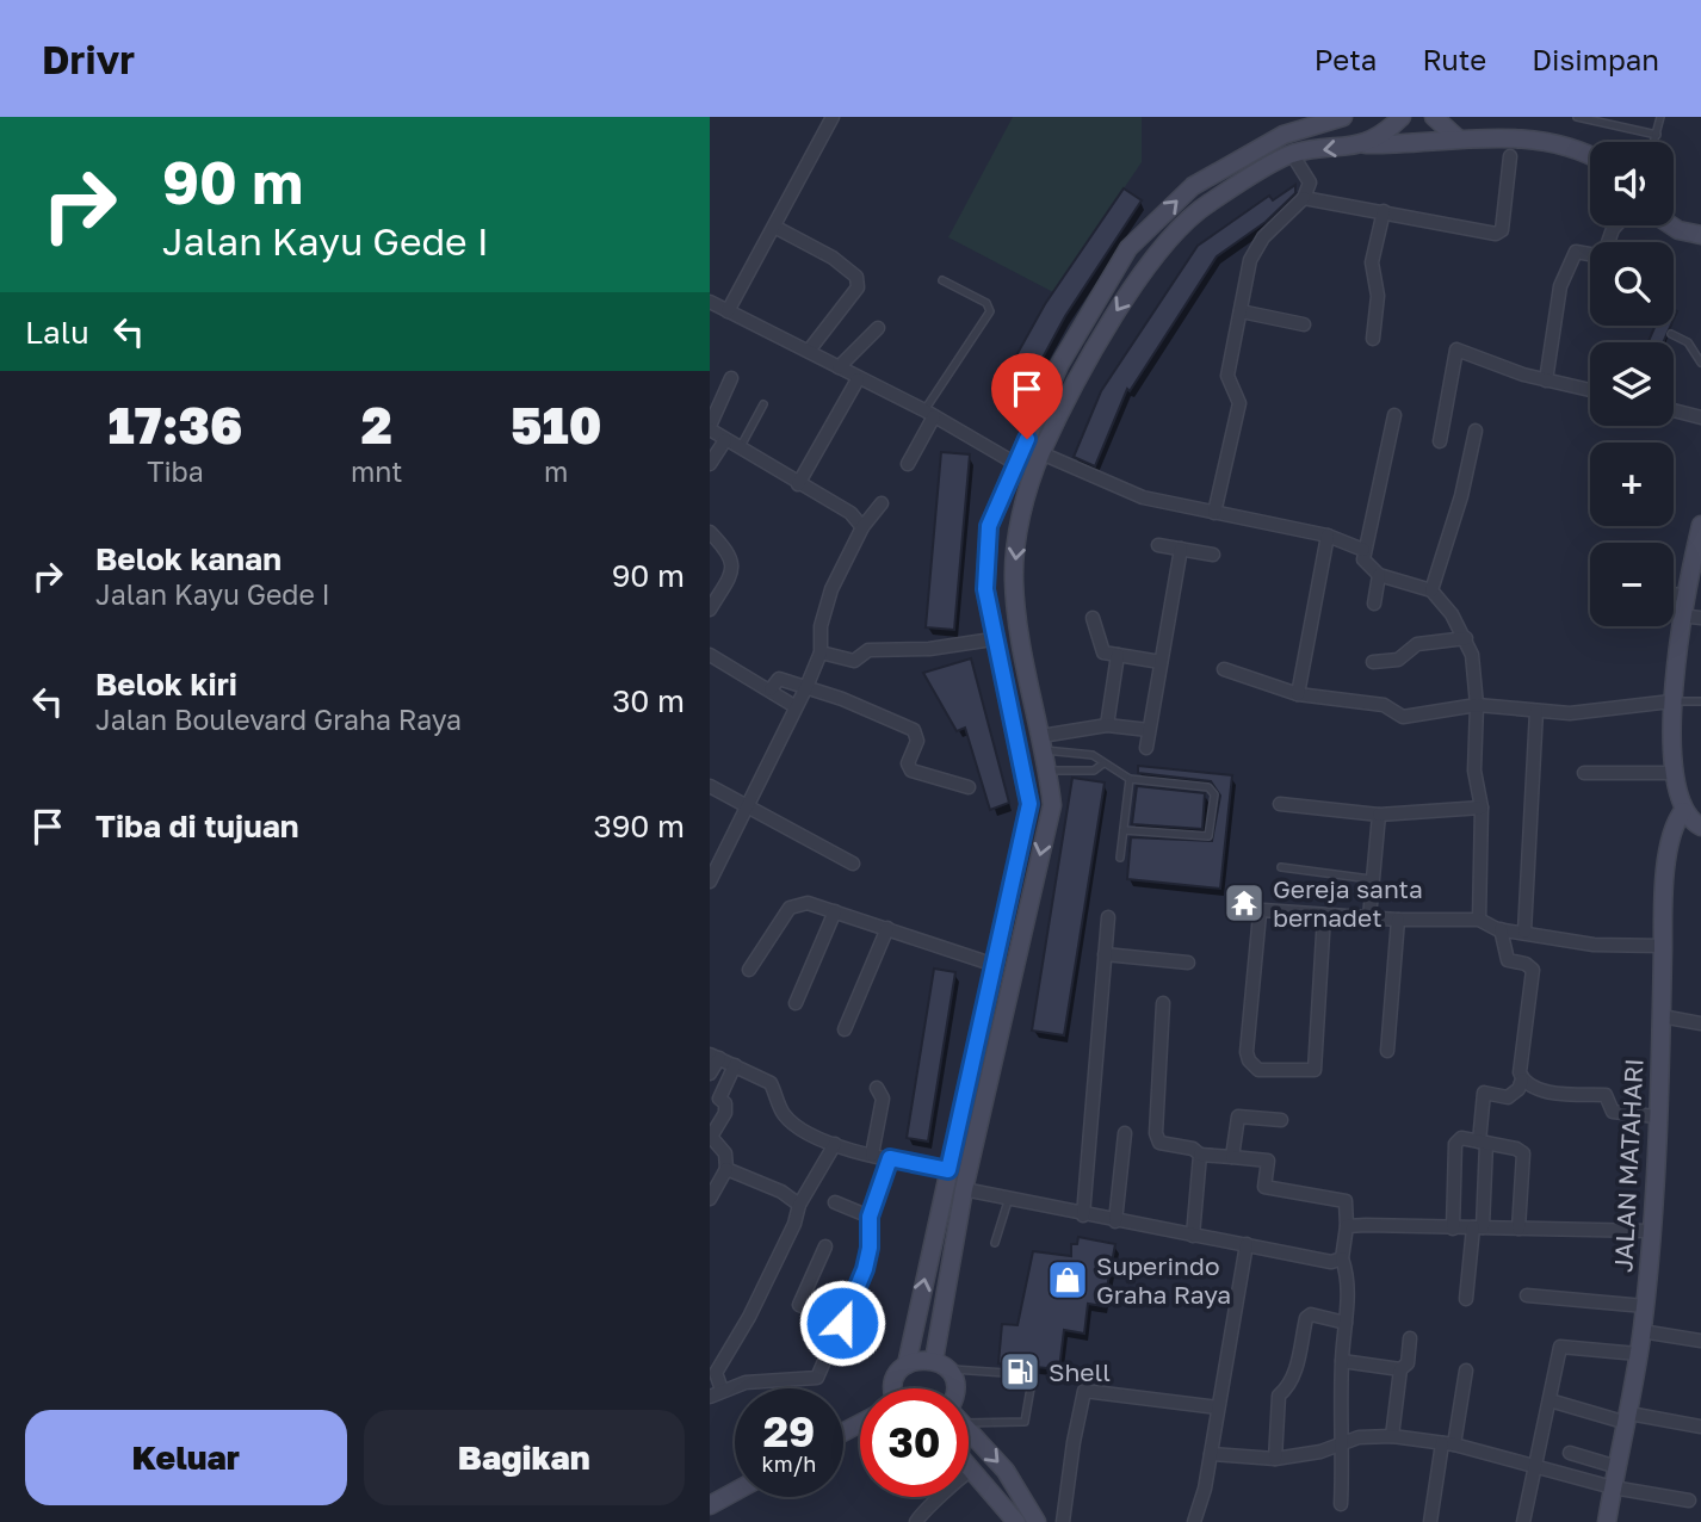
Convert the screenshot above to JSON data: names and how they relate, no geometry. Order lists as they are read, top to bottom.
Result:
{
  "streets": {
    "main road": ["JALAN MATAHARI"]
  },
  "places": {
    "temple": ["Gereja santa bernadet"],
    "shop": ["Superindo Graha Raya"],
    "fuel station": ["Shell"]
  },
  "page": {
    "header": "Drivr",
    "nav": ["Peta", "Rute", "Disimpan"],
    "turn": ["90 m", "Jalan Kayu Gede I"],
    "map_buttons": ["+", "−"],
    "then": "Lalu",
    "eta": [
      "17:36",
      "Tiba",
      "2",
      "mnt",
      "510",
      "m"
    ],
    "list": [
      {
        "name": "Belok kanan",
        "note": "Jalan Kayu Gede I",
        "value": "90 m"
      },
      {
        "name": "Belok kiri",
        "note": "Jalan Boulevard Graha Raya",
        "value": "30 m"
      },
      {
        "name": "Tiba di tujuan",
        "value": "390 m"
      }
    ],
    "speed": "29 km/h",
    "limit": "30",
    "buttons": ["Keluar", "Bagikan"]
  }
}
